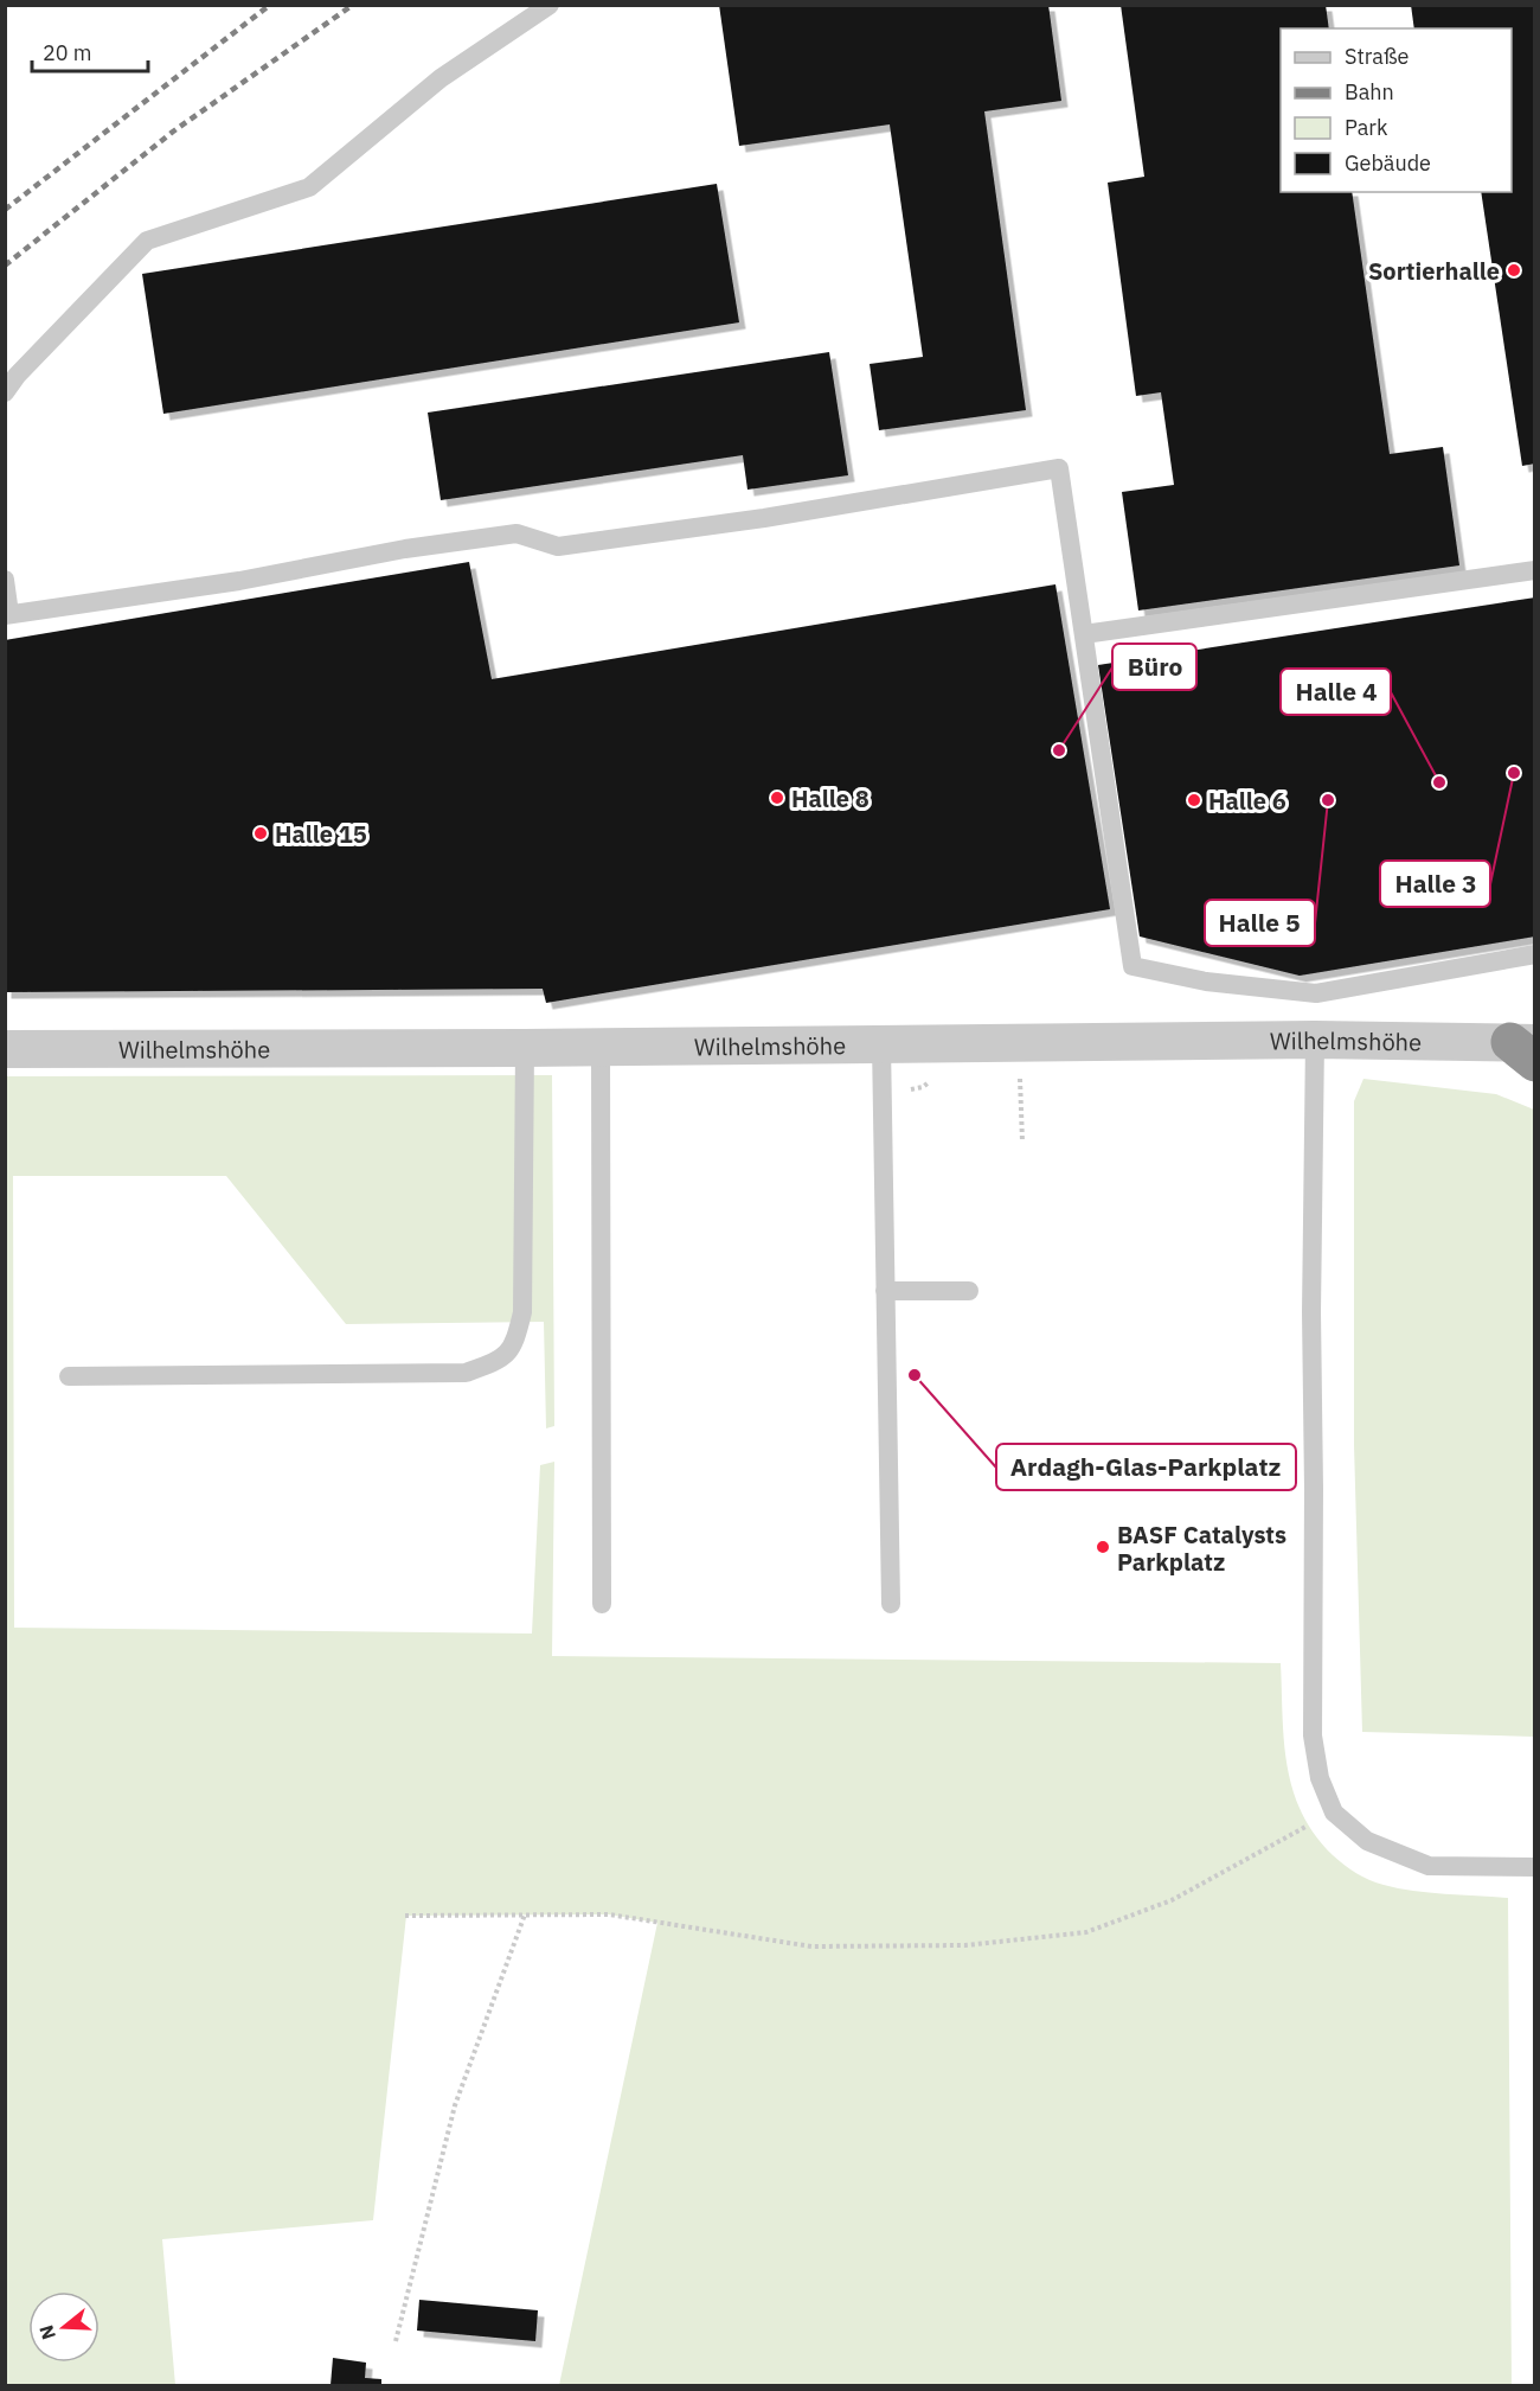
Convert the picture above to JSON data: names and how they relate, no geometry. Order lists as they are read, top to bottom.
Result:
{
  "streets": {
    "street": ["Wilhelmshöhe"]
  },
  "places": [
    "Sortierhalle",
    "Büro",
    "Halle 3",
    "Halle 4",
    "Halle 8",
    "Halle 6",
    "Halle 5",
    "Halle 15",
    "Ardagh-Glas-Parkplatz",
    "BASF Catalysts Parkplatz"
  ],
  "legend": [
    "Straße",
    "Bahn",
    "Park",
    "Gebäude"
  ],
  "scale_bar": "20 m",
  "north": "left"
}
